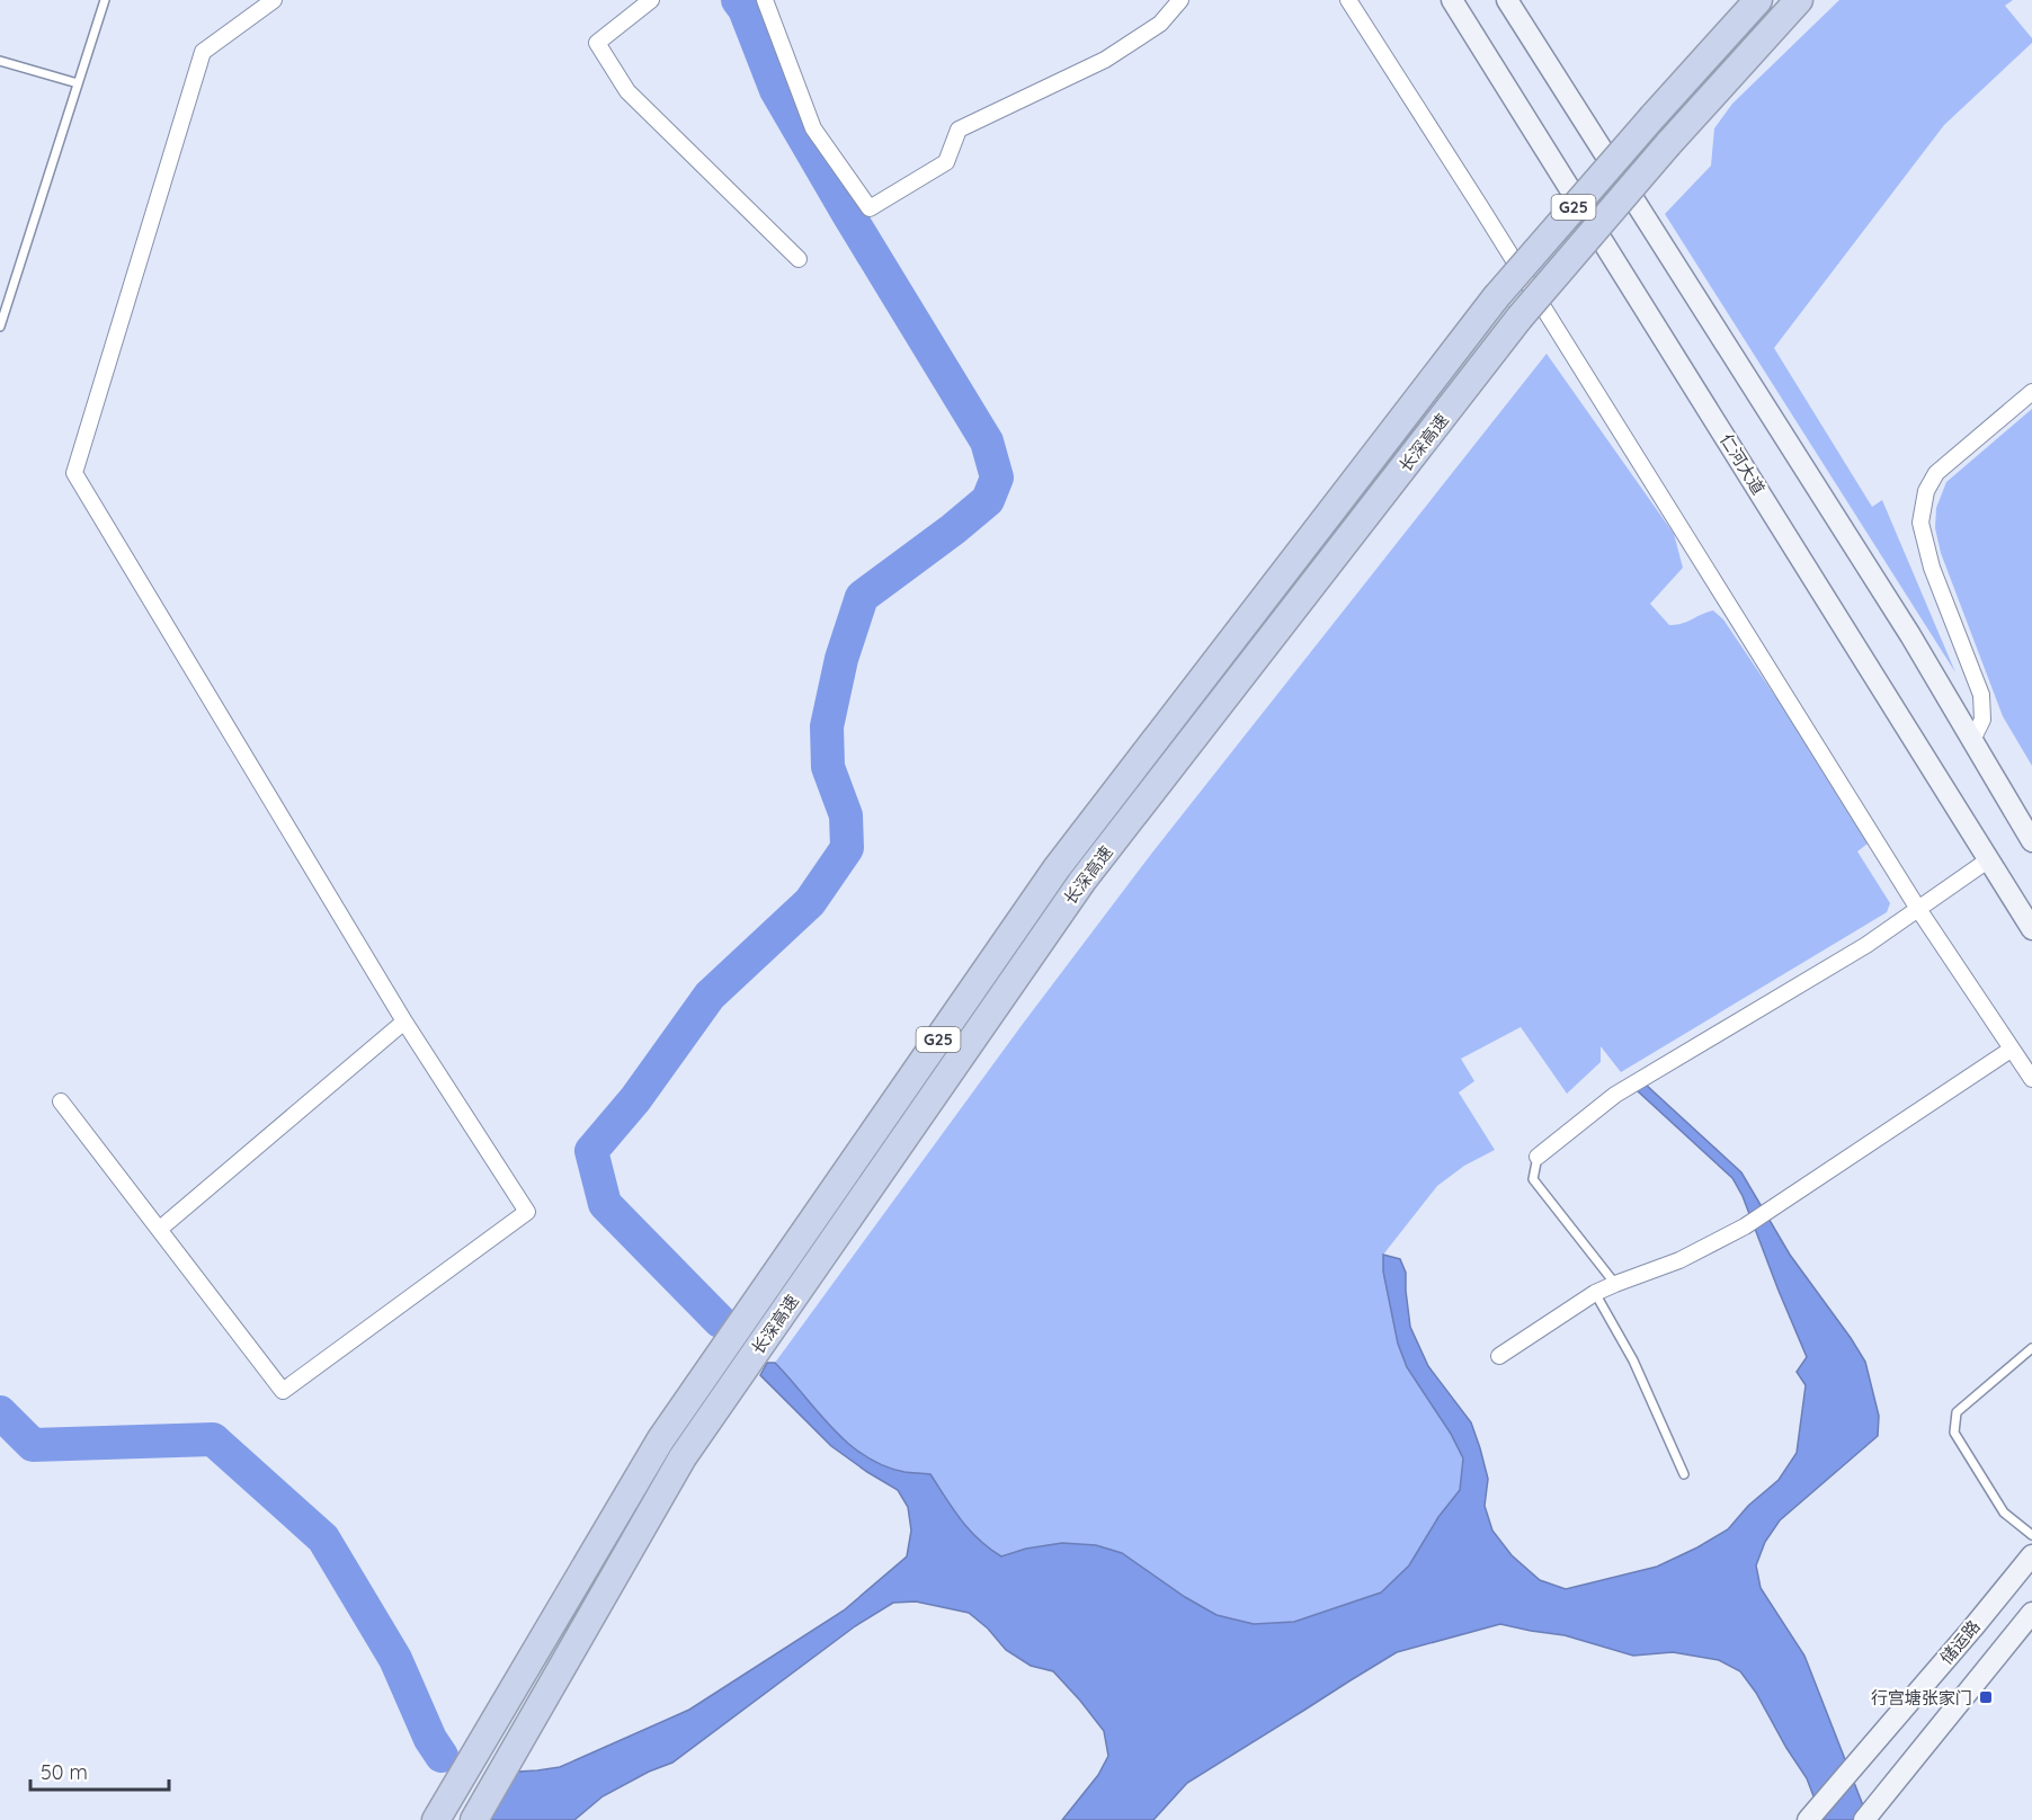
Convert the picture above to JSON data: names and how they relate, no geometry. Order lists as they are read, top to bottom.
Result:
{
  "streets": {
    "highway": ["G25", "长深高速"],
    "main road": ["仁河大道", "储运路"]
  },
  "places": {
    "transit": ["行宫塘张家门"]
  },
  "scale_bar": "50 m"
}
